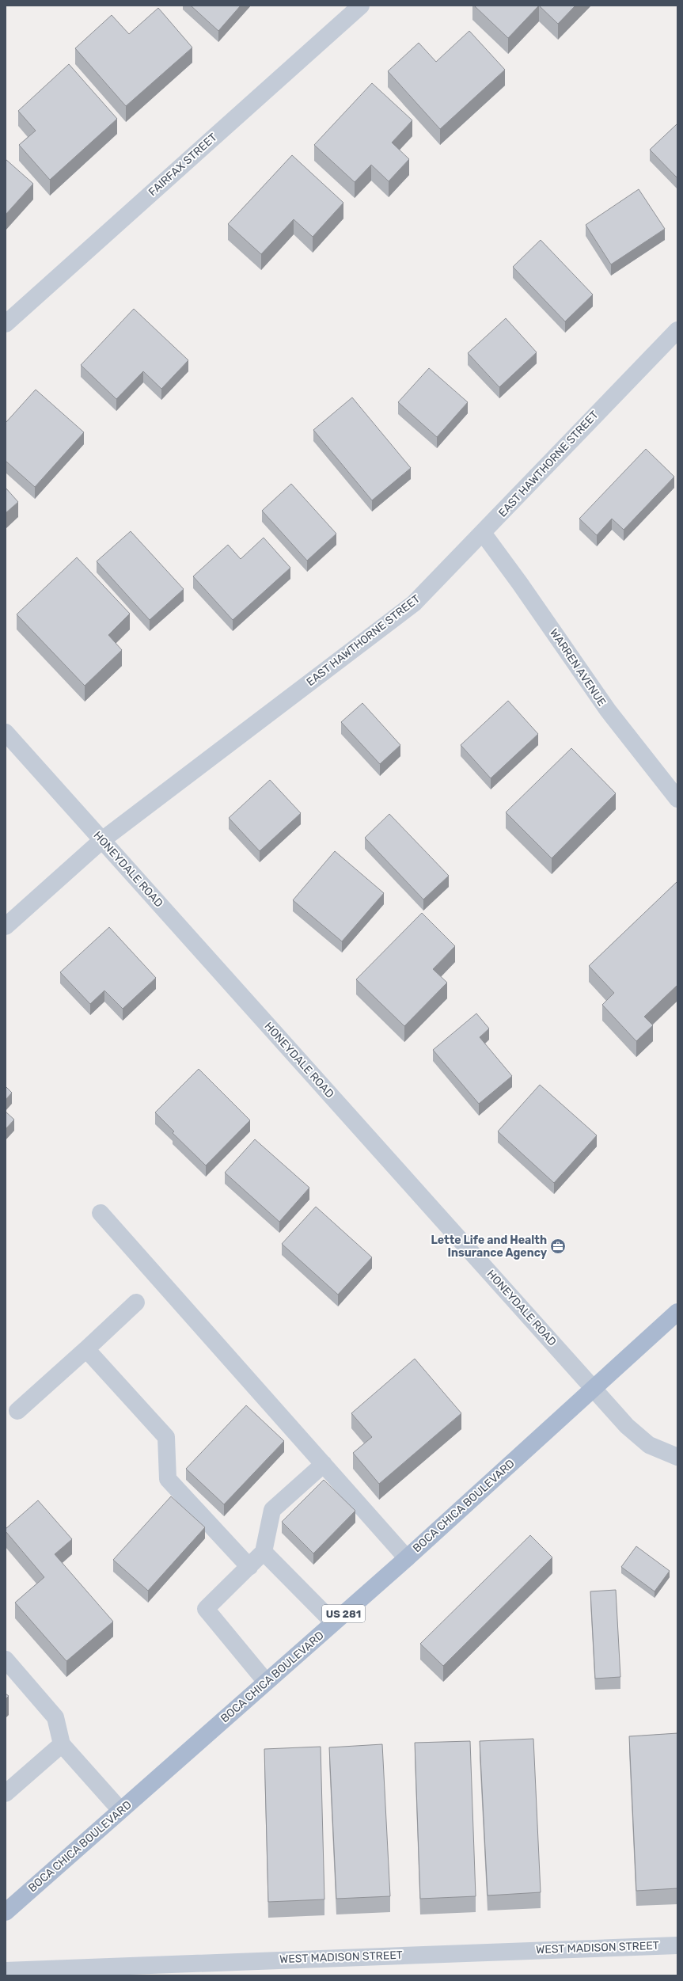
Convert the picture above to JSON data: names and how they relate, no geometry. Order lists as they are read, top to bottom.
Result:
{
  "streets": {
    "main road": ["BOCA CHICA BOULEVARD", "US 281"],
    "street": [
      "FAIRFAX STREET",
      "EAST HAWTHORNE STREET",
      "WARREN AVENUE",
      "HONEYDALE ROAD",
      "WEST MADISON STREET"
    ]
  },
  "crossings": [
    ["EAST HAWTHORNE STREET", "WARREN AVENUE"],
    ["EAST HAWTHORNE STREET", "HONEYDALE ROAD"],
    ["HONEYDALE ROAD", "BOCA CHICA BOULEVARD"]
  ],
  "places": {
    "office": ["Lette Life and Health Insurance Agency"]
  }
}
